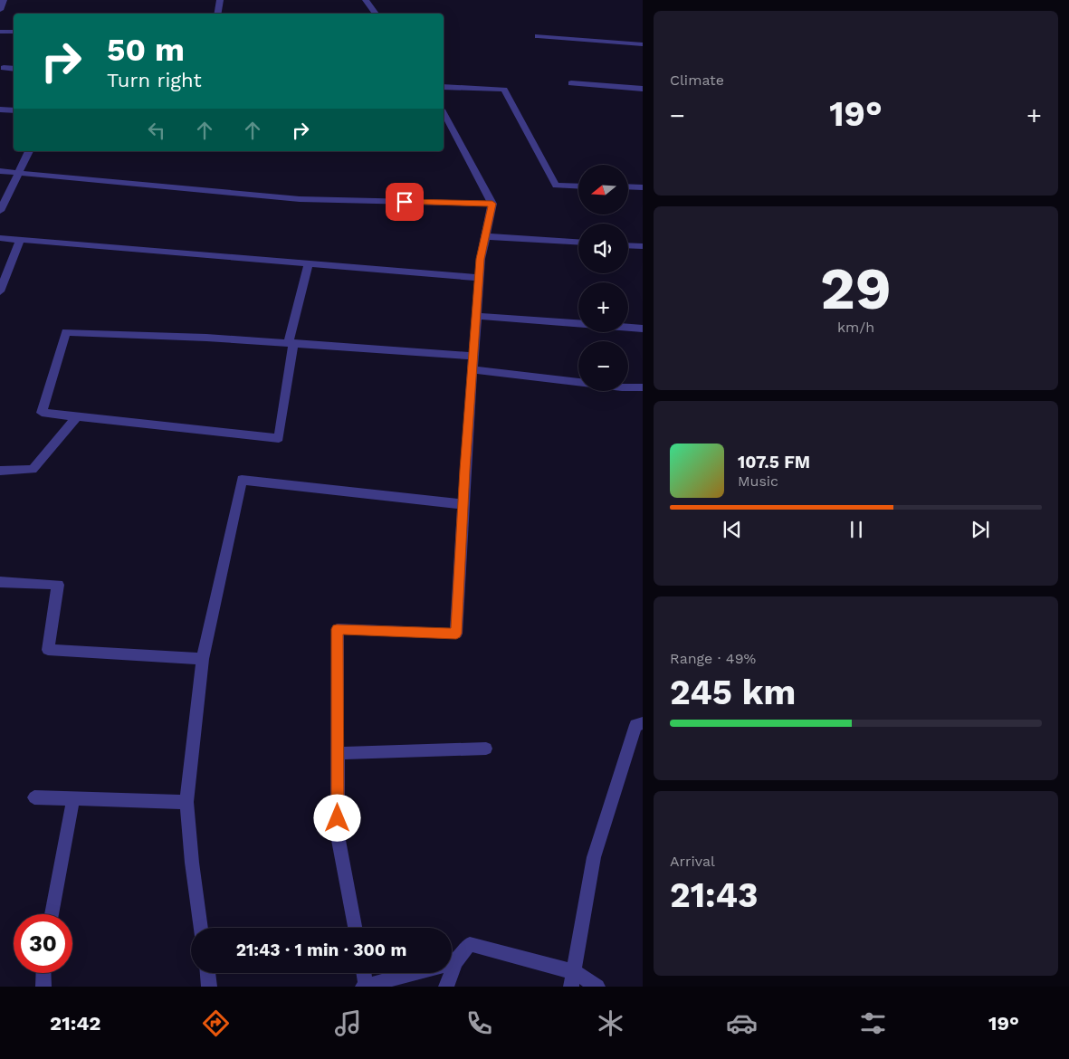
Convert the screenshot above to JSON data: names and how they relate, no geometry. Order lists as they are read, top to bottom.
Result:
{
  "north": "left",
  "page": {
    "tile": [
      "Climate",
      ["29", "km/h"],
      ["Range · 49%", "245 km"],
      ["Arrival", "21:43"]
    ],
    "turn": ["50 m", "Turn right"],
    "heat": ["−", "19°", "+"],
    "map_buttons": ["+", "−"],
    "song": ["107.5 FM", "Music"],
    "limit": "30",
    "trip": "21:43 · 1 min · 300 m",
    "tabs": ["21:42", "19°"]
  }
}
